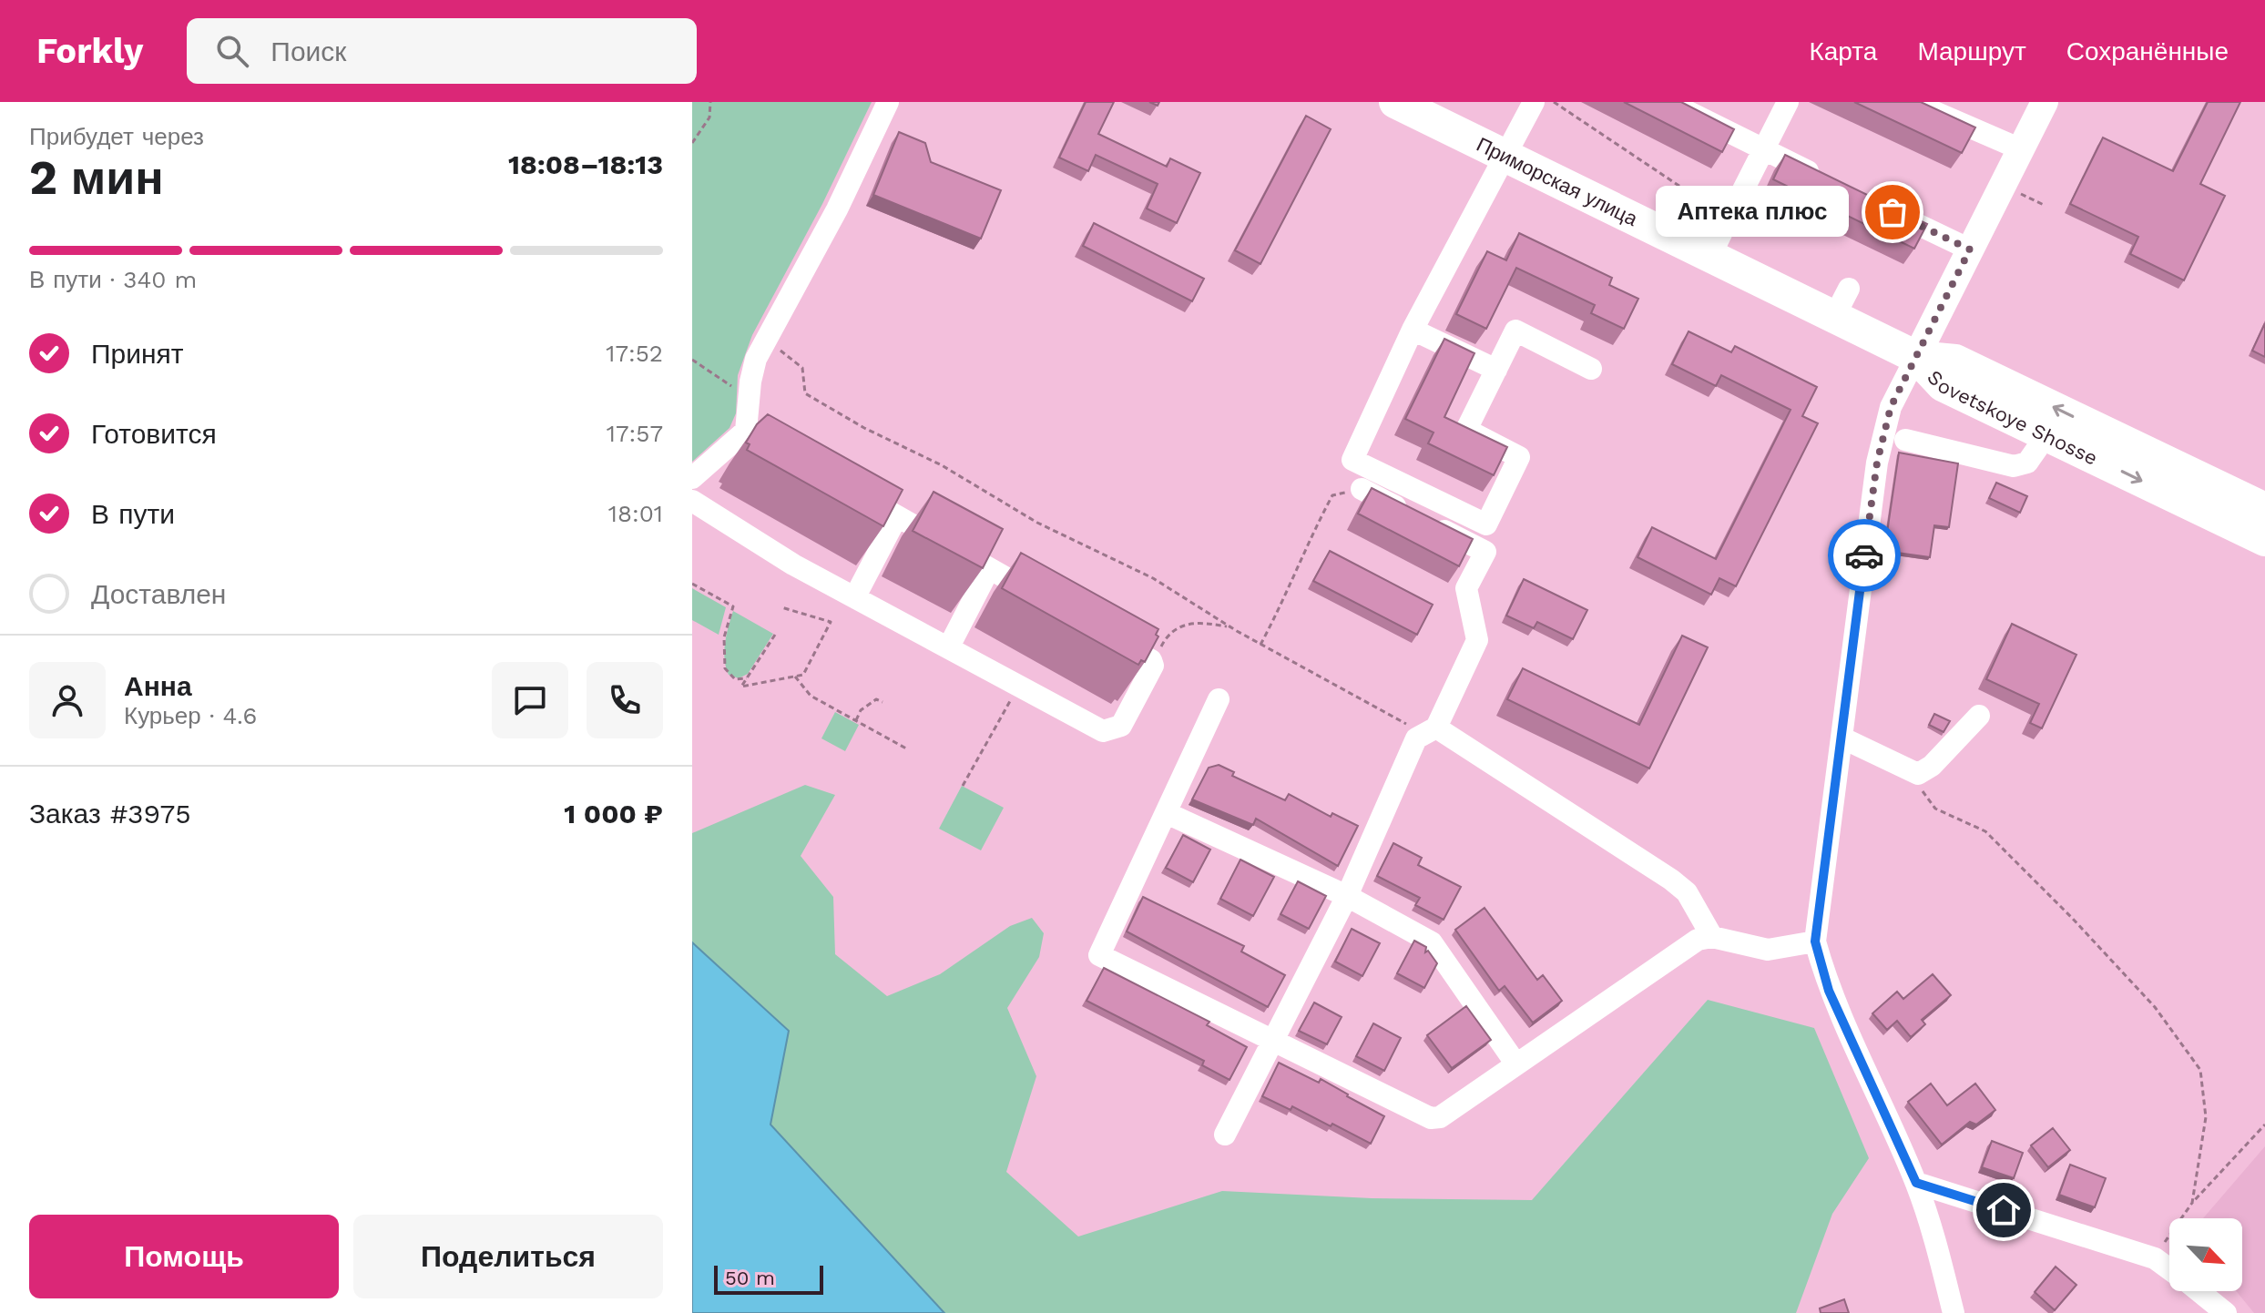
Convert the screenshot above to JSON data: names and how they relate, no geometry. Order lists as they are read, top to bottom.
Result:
{
  "streets": {
    "highway": ["Приморская улица", "Sovetskoye Shosse"]
  },
  "crossings": [
    ["Приморская улица", "Sovetskoye Shosse"]
  ],
  "places": ["Аптека плюс"],
  "scale_bar": "50 m",
  "north": "bottom right",
  "page": {
    "header": "Forkly",
    "search": "Поиск",
    "nav": ["Карта", "Маршрут", "Сохранённые"],
    "heading": ["2 мин", "Прибудет через", "18:08–18:13"],
    "panel": [
      "Анна",
      "Курьер · 4.6",
      "Заказ #3975",
      "1 000 ₽"
    ],
    "bubble": "Аптека плюс",
    "bar": "В пути · 340 m",
    "list": [
      ["Принят", "17:52"],
      ["Готовится", "17:57"],
      ["В пути", "18:01"],
      "Доставлен"
    ],
    "buttons": ["Помощь", "Поделиться"],
    "scale": "50 m"
  }
}
